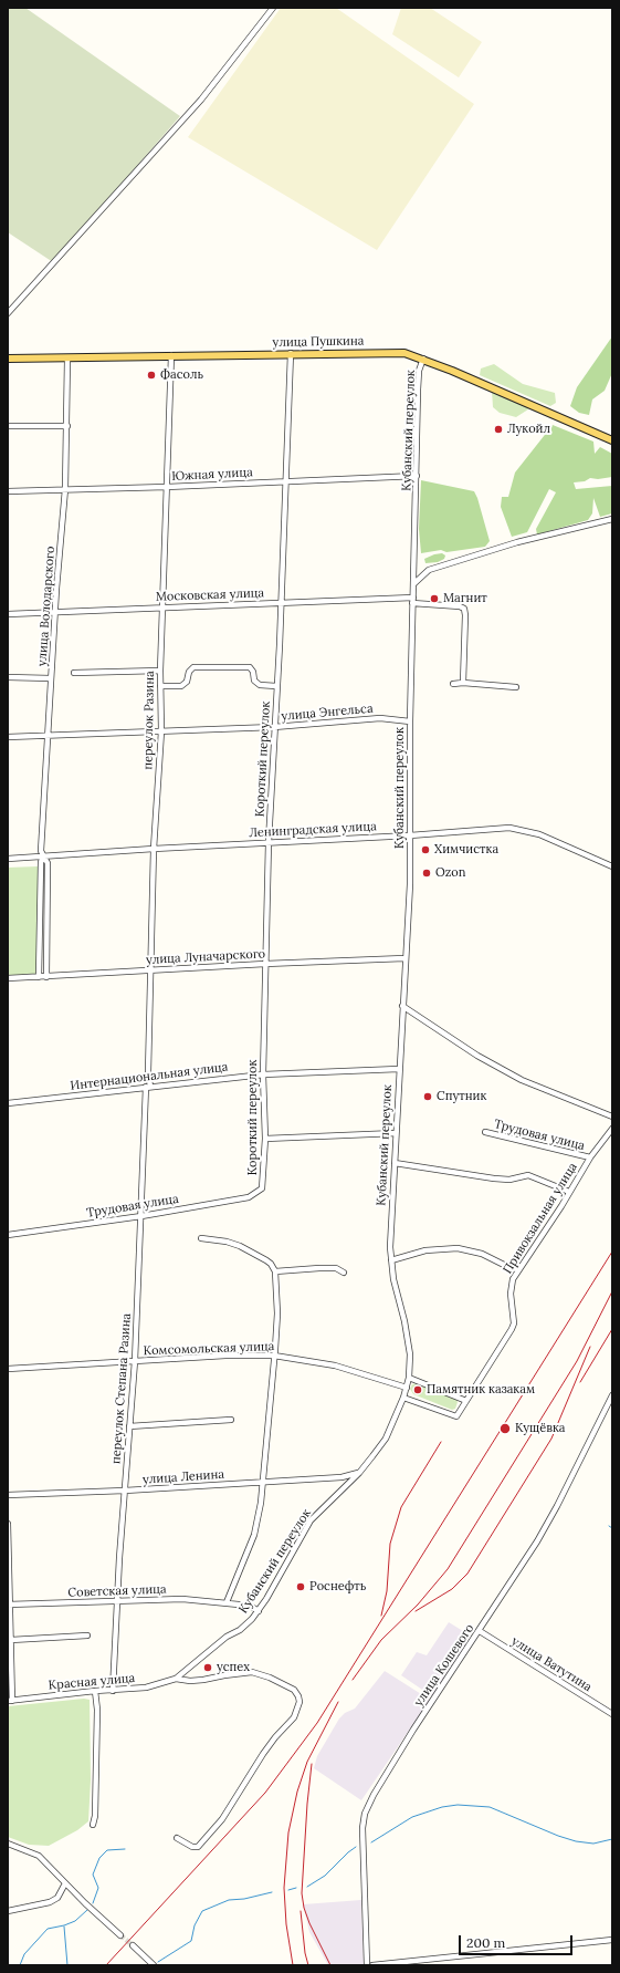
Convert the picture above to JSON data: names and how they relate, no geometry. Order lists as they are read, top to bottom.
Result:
{
  "streets": {
    "main road": ["улица Пушкина"],
    "street": [
      "Кубанский переулок",
      "Южная улица",
      "Московская улица",
      "улица Володарского",
      "улица Энгельса",
      "переулок Разина",
      "Короткий переулок",
      "Ленинградская улица",
      "улица Луначарского",
      "Интернациональная улица",
      "Трудовая улица",
      "Привокзальная улица",
      "Комсомольская улица",
      "переулок Степана Разина",
      "улица Ленина",
      "Советская улица",
      "улица Ватутина",
      "улица Кошевого",
      "Красная улица"
    ]
  },
  "crossings": [
    ["улица Пушкина", "Кубанский переулок"],
    ["улица Пушкина", "улица Володарского"],
    ["улица Пушкина", "переулок Разина"],
    ["улица Пушкина", "Короткий переулок"],
    ["Кубанский переулок", "Южная улица"],
    ["Кубанский переулок", "Московская улица"],
    ["Кубанский переулок", "улица Энгельса"],
    ["Кубанский переулок", "Ленинградская улица"],
    ["Кубанский переулок", "улица Луначарского"],
    ["Кубанский переулок", "Интернациональная улица"],
    ["Кубанский переулок", "Привокзальная улица"],
    ["Кубанский переулок", "Комсомольская улица"],
    ["Кубанский переулок", "улица Ленина"],
    ["Кубанский переулок", "Советская улица"],
    ["Кубанский переулок", "Красная улица"],
    ["Южная улица", "улица Володарского"],
    ["Южная улица", "переулок Разина"],
    ["Южная улица", "Короткий переулок"],
    ["Московская улица", "улица Володарского"],
    ["Московская улица", "переулок Разина"],
    ["Московская улица", "Короткий переулок"],
    ["улица Володарского", "улица Энгельса"],
    ["улица Володарского", "Ленинградская улица"],
    ["улица Володарского", "улица Луначарского"],
    ["улица Энгельса", "переулок Разина"],
    ["улица Энгельса", "Короткий переулок"],
    ["переулок Разина", "Ленинградская улица"],
    ["переулок Разина", "улица Луначарского"],
    ["переулок Разина", "Интернациональная улица"],
    ["переулок Разина", "переулок Степана Разина"],
    ["Короткий переулок", "Ленинградская улица"],
    ["Короткий переулок", "улица Луначарского"],
    ["Короткий переулок", "Интернациональная улица"],
    ["Короткий переулок", "Трудовая улица"],
    ["Интернациональная улица", "переулок Степана Разина"],
    ["Трудовая улица", "Привокзальная улица"],
    ["Трудовая улица", "переулок Степана Разина"],
    ["Комсомольская улица", "переулок Степана Разина"],
    ["переулок Степана Разина", "улица Ленина"],
    ["переулок Степана Разина", "Советская улица"],
    ["переулок Степана Разина", "Красная улица"],
    ["улица Ватутина", "улица Кошевого"]
  ],
  "places": [
    "Фасоль",
    "Лукойл",
    "Магнит",
    "Химчистка",
    "Ozon",
    "Спутник",
    "Памятник казакам",
    "Кущёвка",
    "Роснефть",
    "успех"
  ],
  "scale_bar": "200 m"
}
